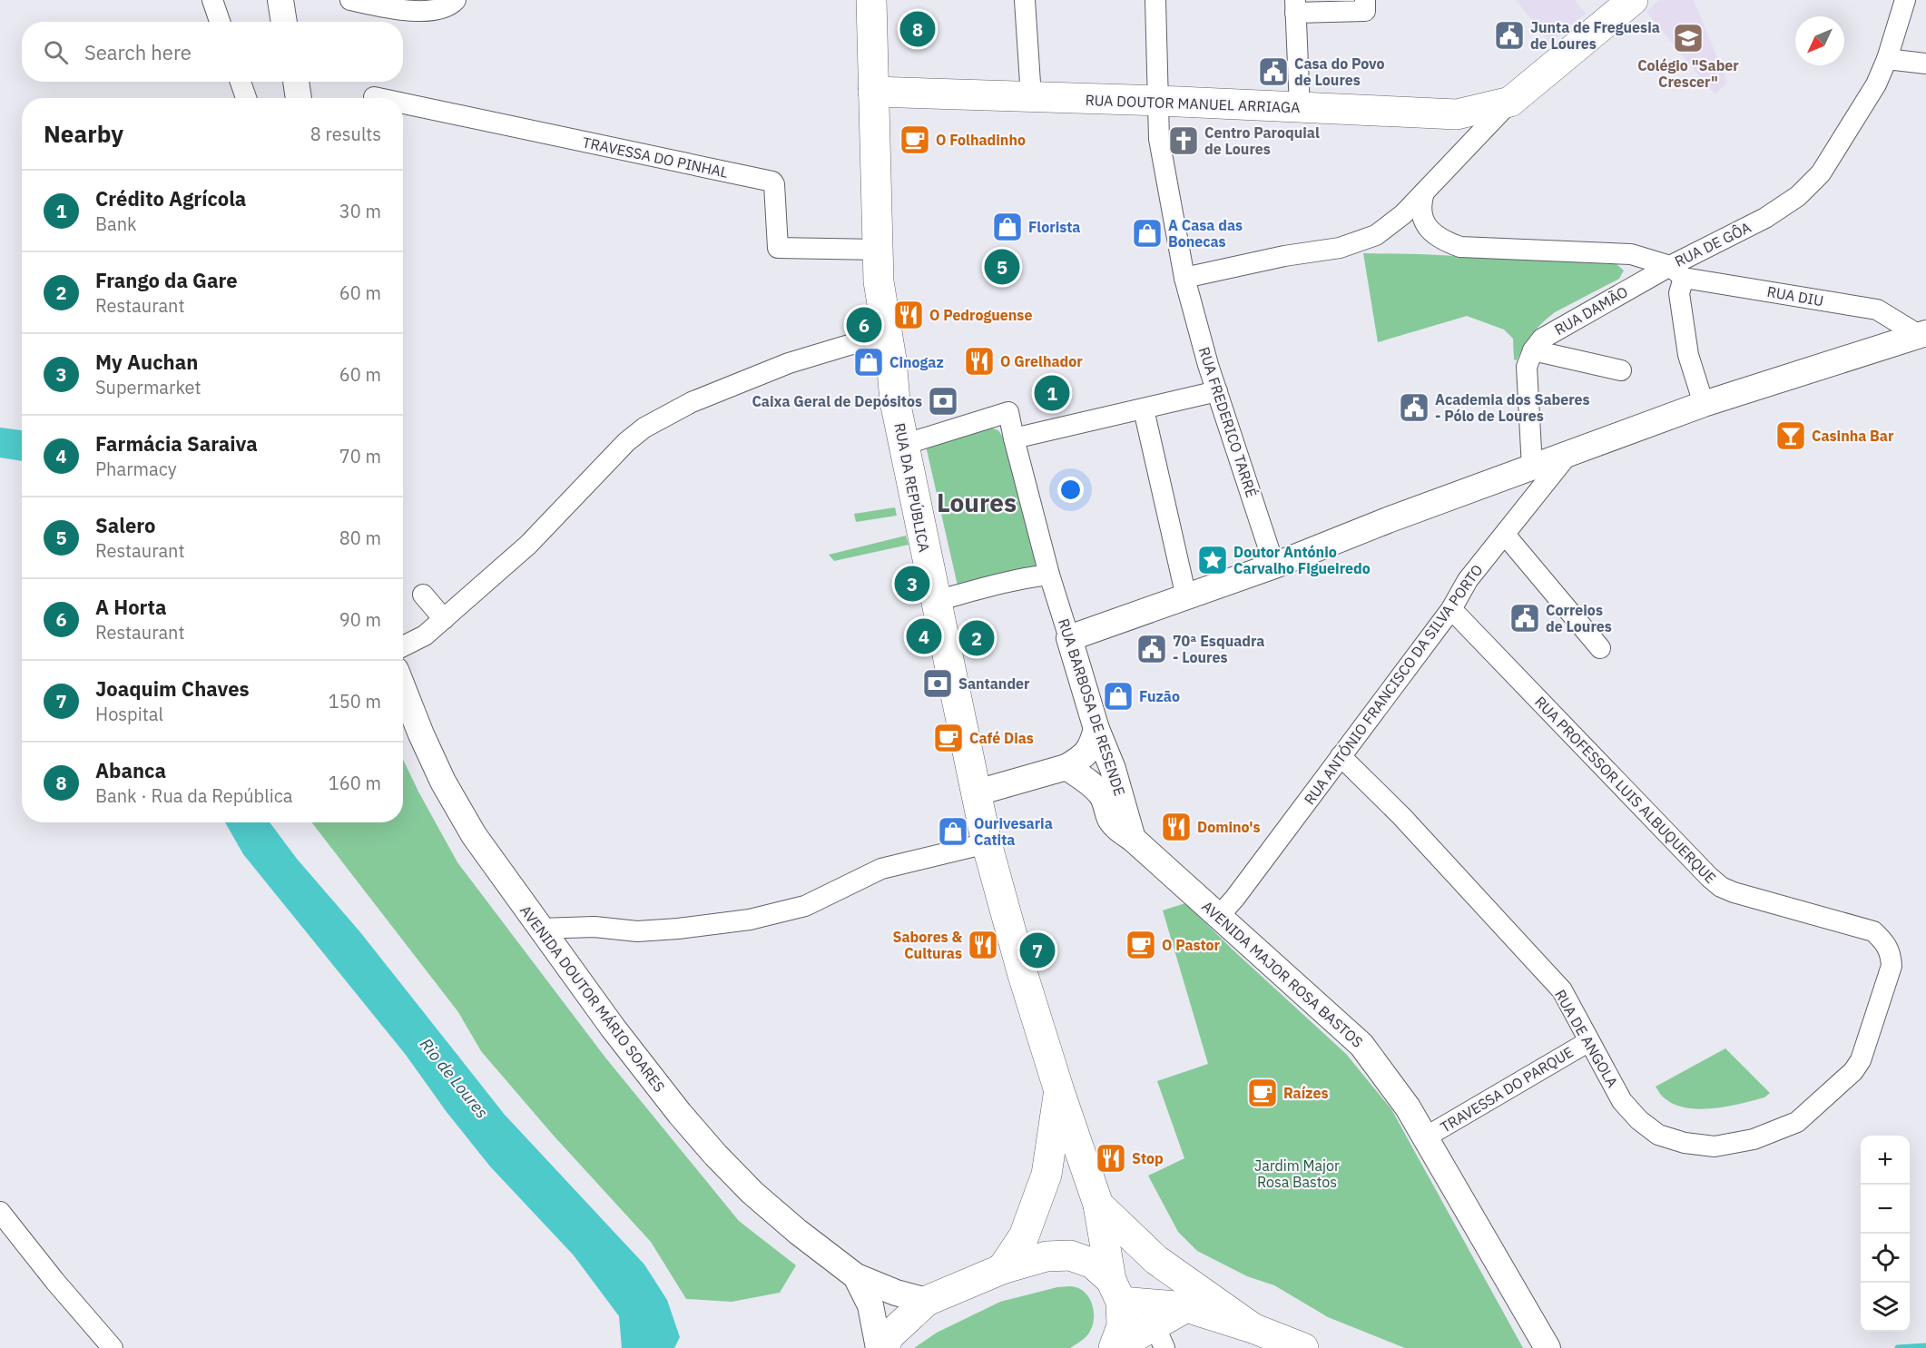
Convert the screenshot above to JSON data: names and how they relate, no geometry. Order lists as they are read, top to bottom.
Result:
{
  "streets": {
    "main road": ["RUA DOUTOR MANUEL ARRIAGA", "RUA DA REPÚBLICA"],
    "street": [
      "TRAVESSA DO PINHAL",
      "RUA DE GÔA",
      "RUA DIU",
      "RUA DAMÃO",
      "RUA FREDERICO TARRÉ",
      "RUA ANTÓNIO FRANCISCO DA SILVA PORTO",
      "RUA BARBOSA DE RESENDE",
      "RUA PROFESSOR LUIS ALBUQUERQUE",
      "AVENIDA MAJOR ROSA BASTOS",
      "AVENIDA DOUTOR MÁRIO SOARES",
      "RUA DE ANGOLA",
      "TRAVESSA DO PARQUE"
    ]
  },
  "crossings": [
    ["RUA DOUTOR MANUEL ARRIAGA", "RUA FREDERICO TARRÉ"],
    ["RUA DOUTOR MANUEL ARRIAGA", "RUA DA REPÚBLICA"],
    ["TRAVESSA DO PINHAL", "RUA DA REPÚBLICA"],
    ["RUA DE GÔA", "RUA DIU"],
    ["RUA DE GÔA", "RUA DAMÃO"],
    ["RUA DIU", "RUA DAMÃO"],
    ["RUA DA REPÚBLICA", "RUA BARBOSA DE RESENDE"],
    ["RUA ANTÓNIO FRANCISCO DA SILVA PORTO", "RUA PROFESSOR LUIS ALBUQUERQUE"],
    ["RUA ANTÓNIO FRANCISCO DA SILVA PORTO", "AVENIDA MAJOR ROSA BASTOS"],
    ["RUA ANTÓNIO FRANCISCO DA SILVA PORTO", "RUA DE ANGOLA"],
    ["RUA BARBOSA DE RESENDE", "AVENIDA MAJOR ROSA BASTOS"],
    ["RUA PROFESSOR LUIS ALBUQUERQUE", "RUA DE ANGOLA"],
    ["AVENIDA MAJOR ROSA BASTOS", "TRAVESSA DO PARQUE"],
    ["RUA DE ANGOLA", "TRAVESSA DO PARQUE"]
  ],
  "districts": ["Loures"],
  "water": ["Rio de Loures"],
  "parks": ["Jardim Major Rosa Bastos"],
  "places": {
    "public building": [
      "Junta de Freguesia de Loures",
      "Casa do Povo de Loures",
      "Academia dos Saberes - Pólo de Loures",
      "Correios de Loures",
      "70ª Esquadra - Loures"
    ],
    "school or university": ["Colégio \"Saber Crescer\""],
    "cafe": [
      "O Folhadinho",
      "Café Dias",
      "O Pastor",
      "Raízes"
    ],
    "church": ["Centro Paroquial de Loures"],
    "shop": [
      "Florista",
      "A Casa das Bonecas",
      "Cinogaz",
      "Fuzão",
      "Ourivesaria Catita"
    ],
    "restaurant": [
      "O Pedroguense",
      "O Grelhador",
      "Domino's",
      "Sabores & Culturas",
      "Stop"
    ],
    "bank": ["Caixa Geral de Depósitos", "Santander"],
    "bar": ["Casinha Bar"],
    "place": ["Doutor António Carvalho Figueiredo"]
  },
  "north": "bottom left",
  "page": {
    "pins": [
      "8",
      "5",
      "6",
      "1",
      "3",
      "4",
      "2",
      "7"
    ],
    "search": "Search here",
    "heading": ["Nearby", "8 results"],
    "list": [
      {
        "mark": "1",
        "name": "Crédito Agrícola",
        "note": "Bank",
        "value": "30 m"
      },
      {
        "mark": "2",
        "name": "Frango da Gare",
        "note": "Restaurant",
        "value": "60 m"
      },
      {
        "mark": "3",
        "name": "My Auchan",
        "note": "Supermarket",
        "value": "60 m"
      },
      {
        "mark": "4",
        "name": "Farmácia Saraiva",
        "note": "Pharmacy",
        "value": "70 m"
      },
      {
        "mark": "5",
        "name": "Salero",
        "note": "Restaurant",
        "value": "80 m"
      },
      {
        "mark": "6",
        "name": "A Horta",
        "note": "Restaurant",
        "value": "90 m"
      },
      {
        "mark": "7",
        "name": "Joaquim Chaves",
        "note": "Hospital",
        "value": "150 m"
      },
      {
        "mark": "8",
        "name": "Abanca",
        "note": "Bank · Rua da República",
        "value": "160 m"
      }
    ],
    "map_buttons": ["+", "−"]
  }
}
